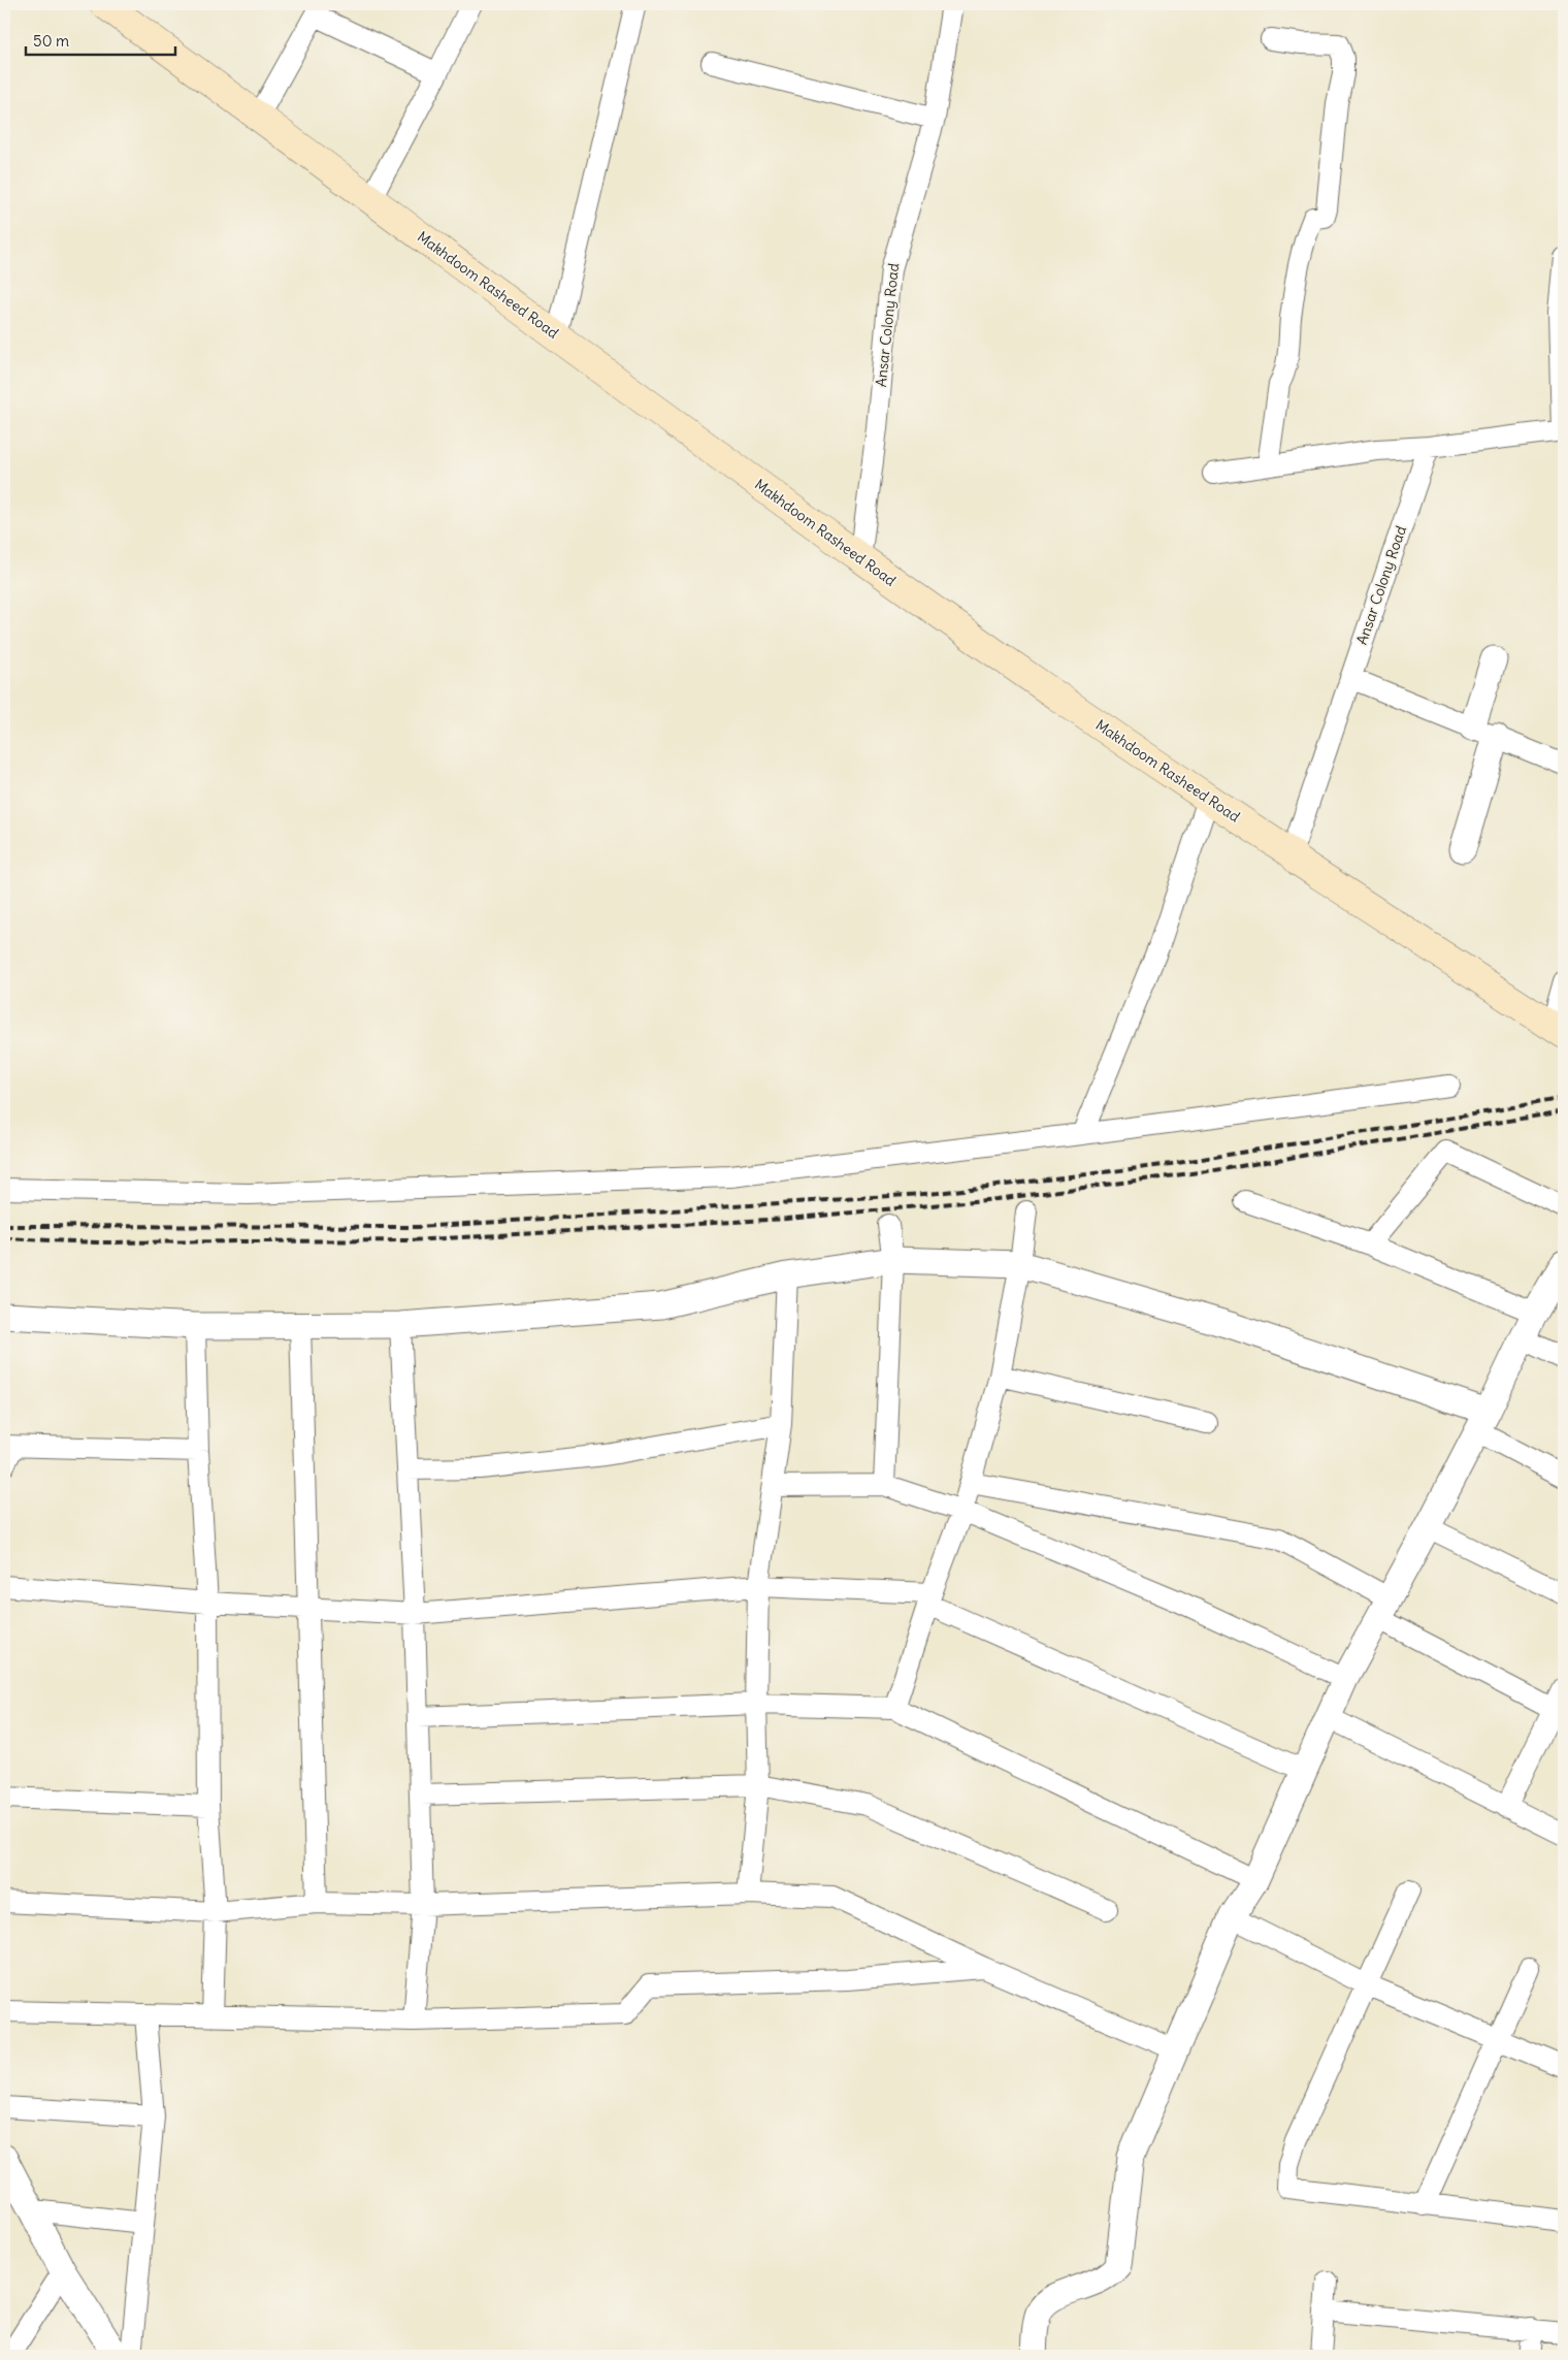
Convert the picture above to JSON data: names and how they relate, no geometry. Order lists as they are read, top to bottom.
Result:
{
  "streets": {
    "main road": ["Makhdoom Rasheed Road"],
    "street": ["Ansar Colony Road"]
  },
  "crossings": [
    ["Makhdoom Rasheed Road", "Ansar Colony Road"]
  ],
  "scale_bar": "50 m"
}
